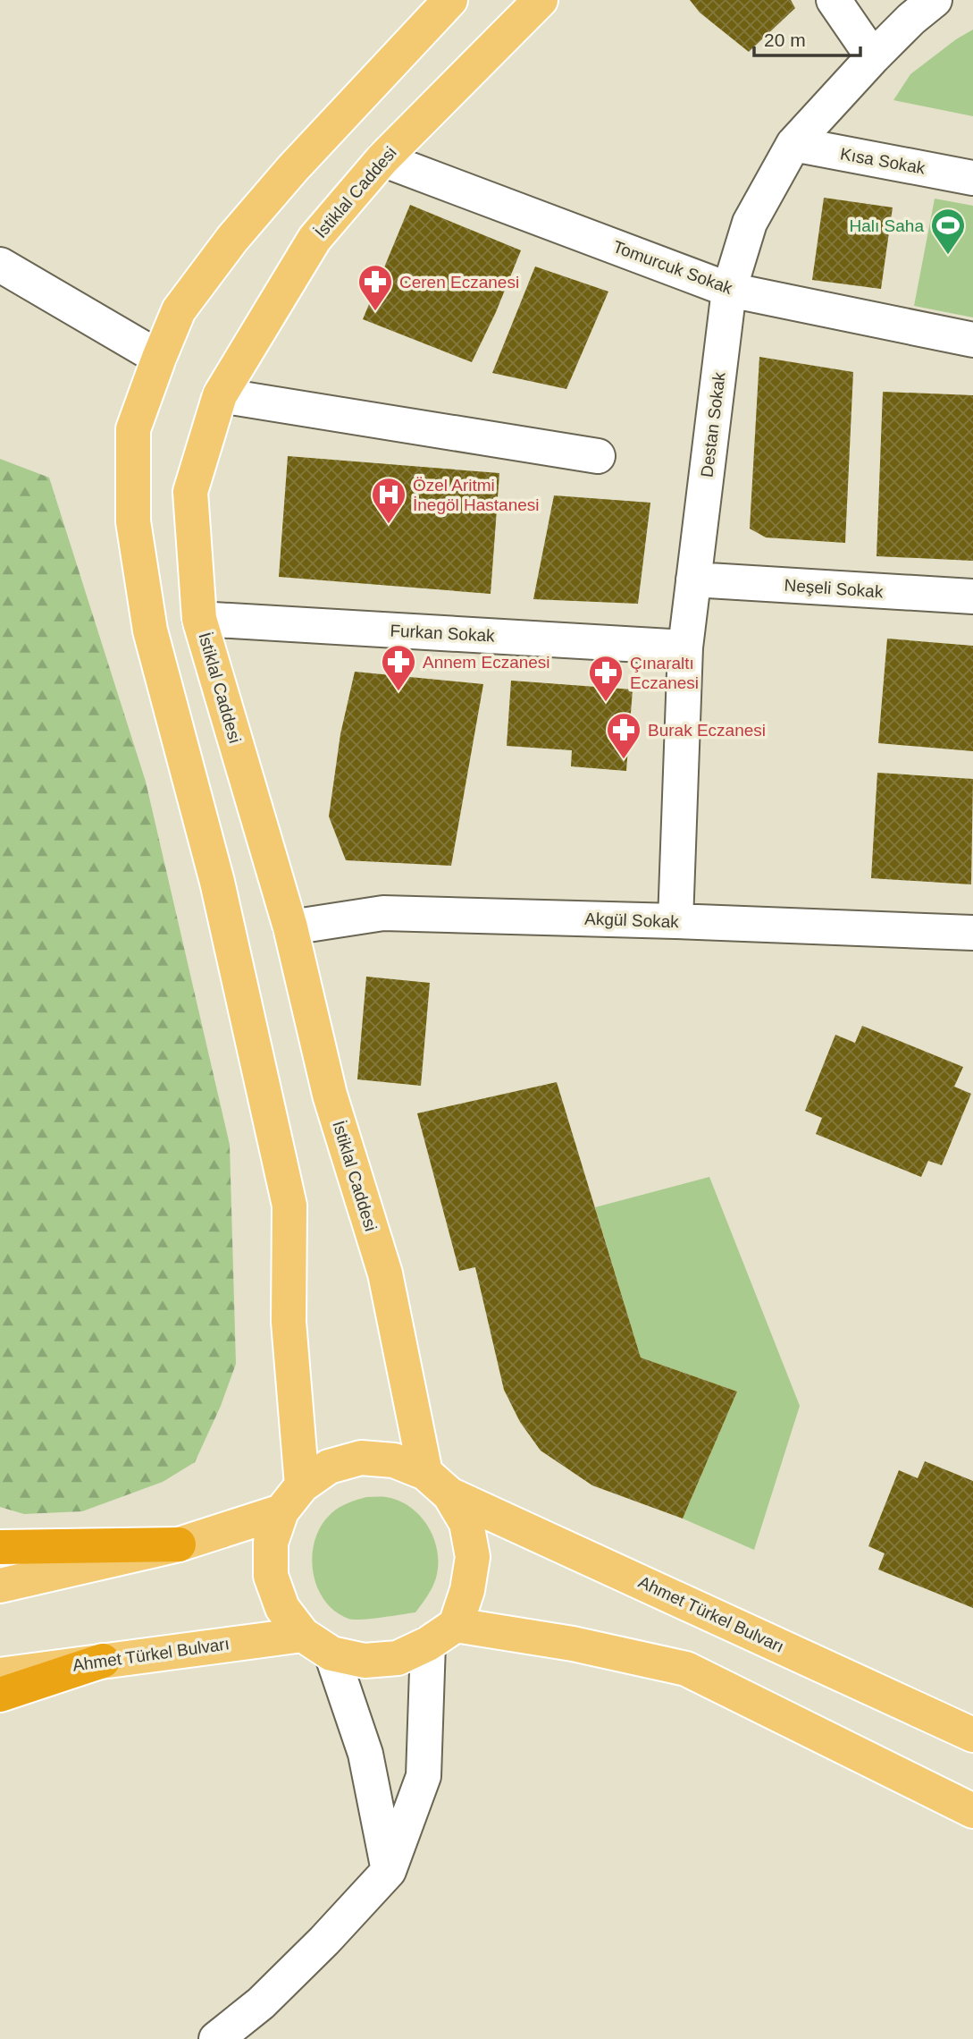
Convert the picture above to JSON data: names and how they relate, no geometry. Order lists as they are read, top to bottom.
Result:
{
  "streets": {
    "main road": ["İstiklal Caddesi", "Ahmet Türkel Bulvarı"],
    "street": [
      "Kısa Sokak",
      "Tomurcuk Sokak",
      "Destan Sokak",
      "Neşeli Sokak",
      "Furkan Sokak",
      "Akgül Sokak"
    ]
  },
  "crossings": [
    ["Kısa Sokak", "Destan Sokak"],
    ["İstiklal Caddesi", "Tomurcuk Sokak"],
    ["İstiklal Caddesi", "Furkan Sokak"],
    ["İstiklal Caddesi", "Akgül Sokak"],
    ["İstiklal Caddesi", "Ahmet Türkel Bulvarı"],
    ["Tomurcuk Sokak", "Destan Sokak"],
    ["Destan Sokak", "Neşeli Sokak"],
    ["Destan Sokak", "Furkan Sokak"],
    ["Destan Sokak", "Akgül Sokak"]
  ],
  "places": {
    "sports": ["Halı Saha"],
    "pharmacy": [
      "Ceren Eczanesi",
      "Annem Eczanesi",
      "Çınaraltı Eczanesi",
      "Burak Eczanesi"
    ],
    "hospital": ["Özel Aritmi İnegöl Hastanesi"]
  },
  "scale_bar": "20 m"
}
